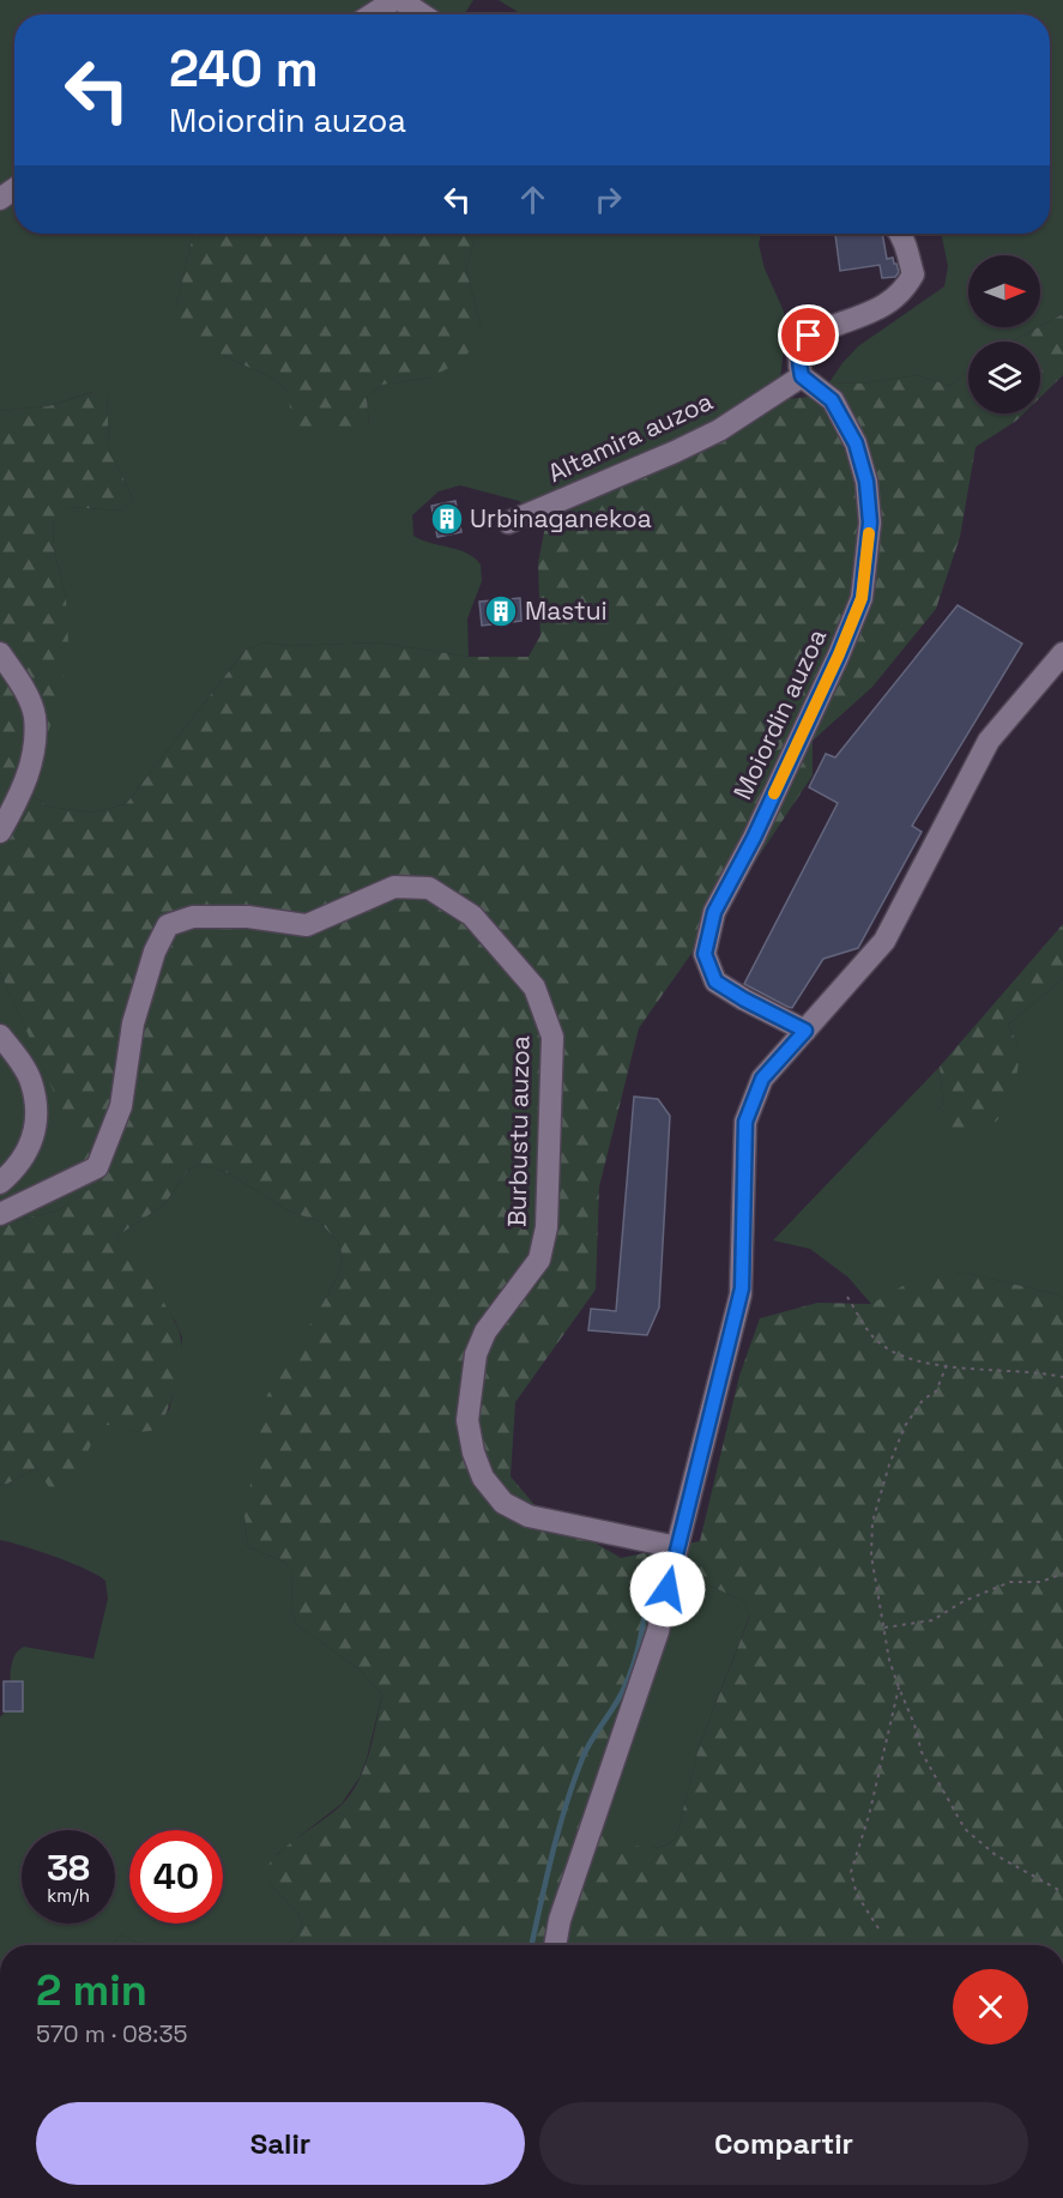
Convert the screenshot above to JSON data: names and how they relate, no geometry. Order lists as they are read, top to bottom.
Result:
{
  "streets": {
    "street": ["Altamira auzoa", "Moiordin auzoa", "Burbustu auzoa"]
  },
  "crossings": [
    ["Altamira auzoa", "Moiordin auzoa"]
  ],
  "places": {
    "building": ["Urbinaganekoa", "Mastui"]
  },
  "north": "right",
  "page": {
    "turn": ["240 m", "Moiordin auzoa"],
    "speed": "38 km/h",
    "limit": "40",
    "heading": ["2 min", "570 m · 08:35"],
    "buttons": ["Salir", "Compartir"]
  }
}
